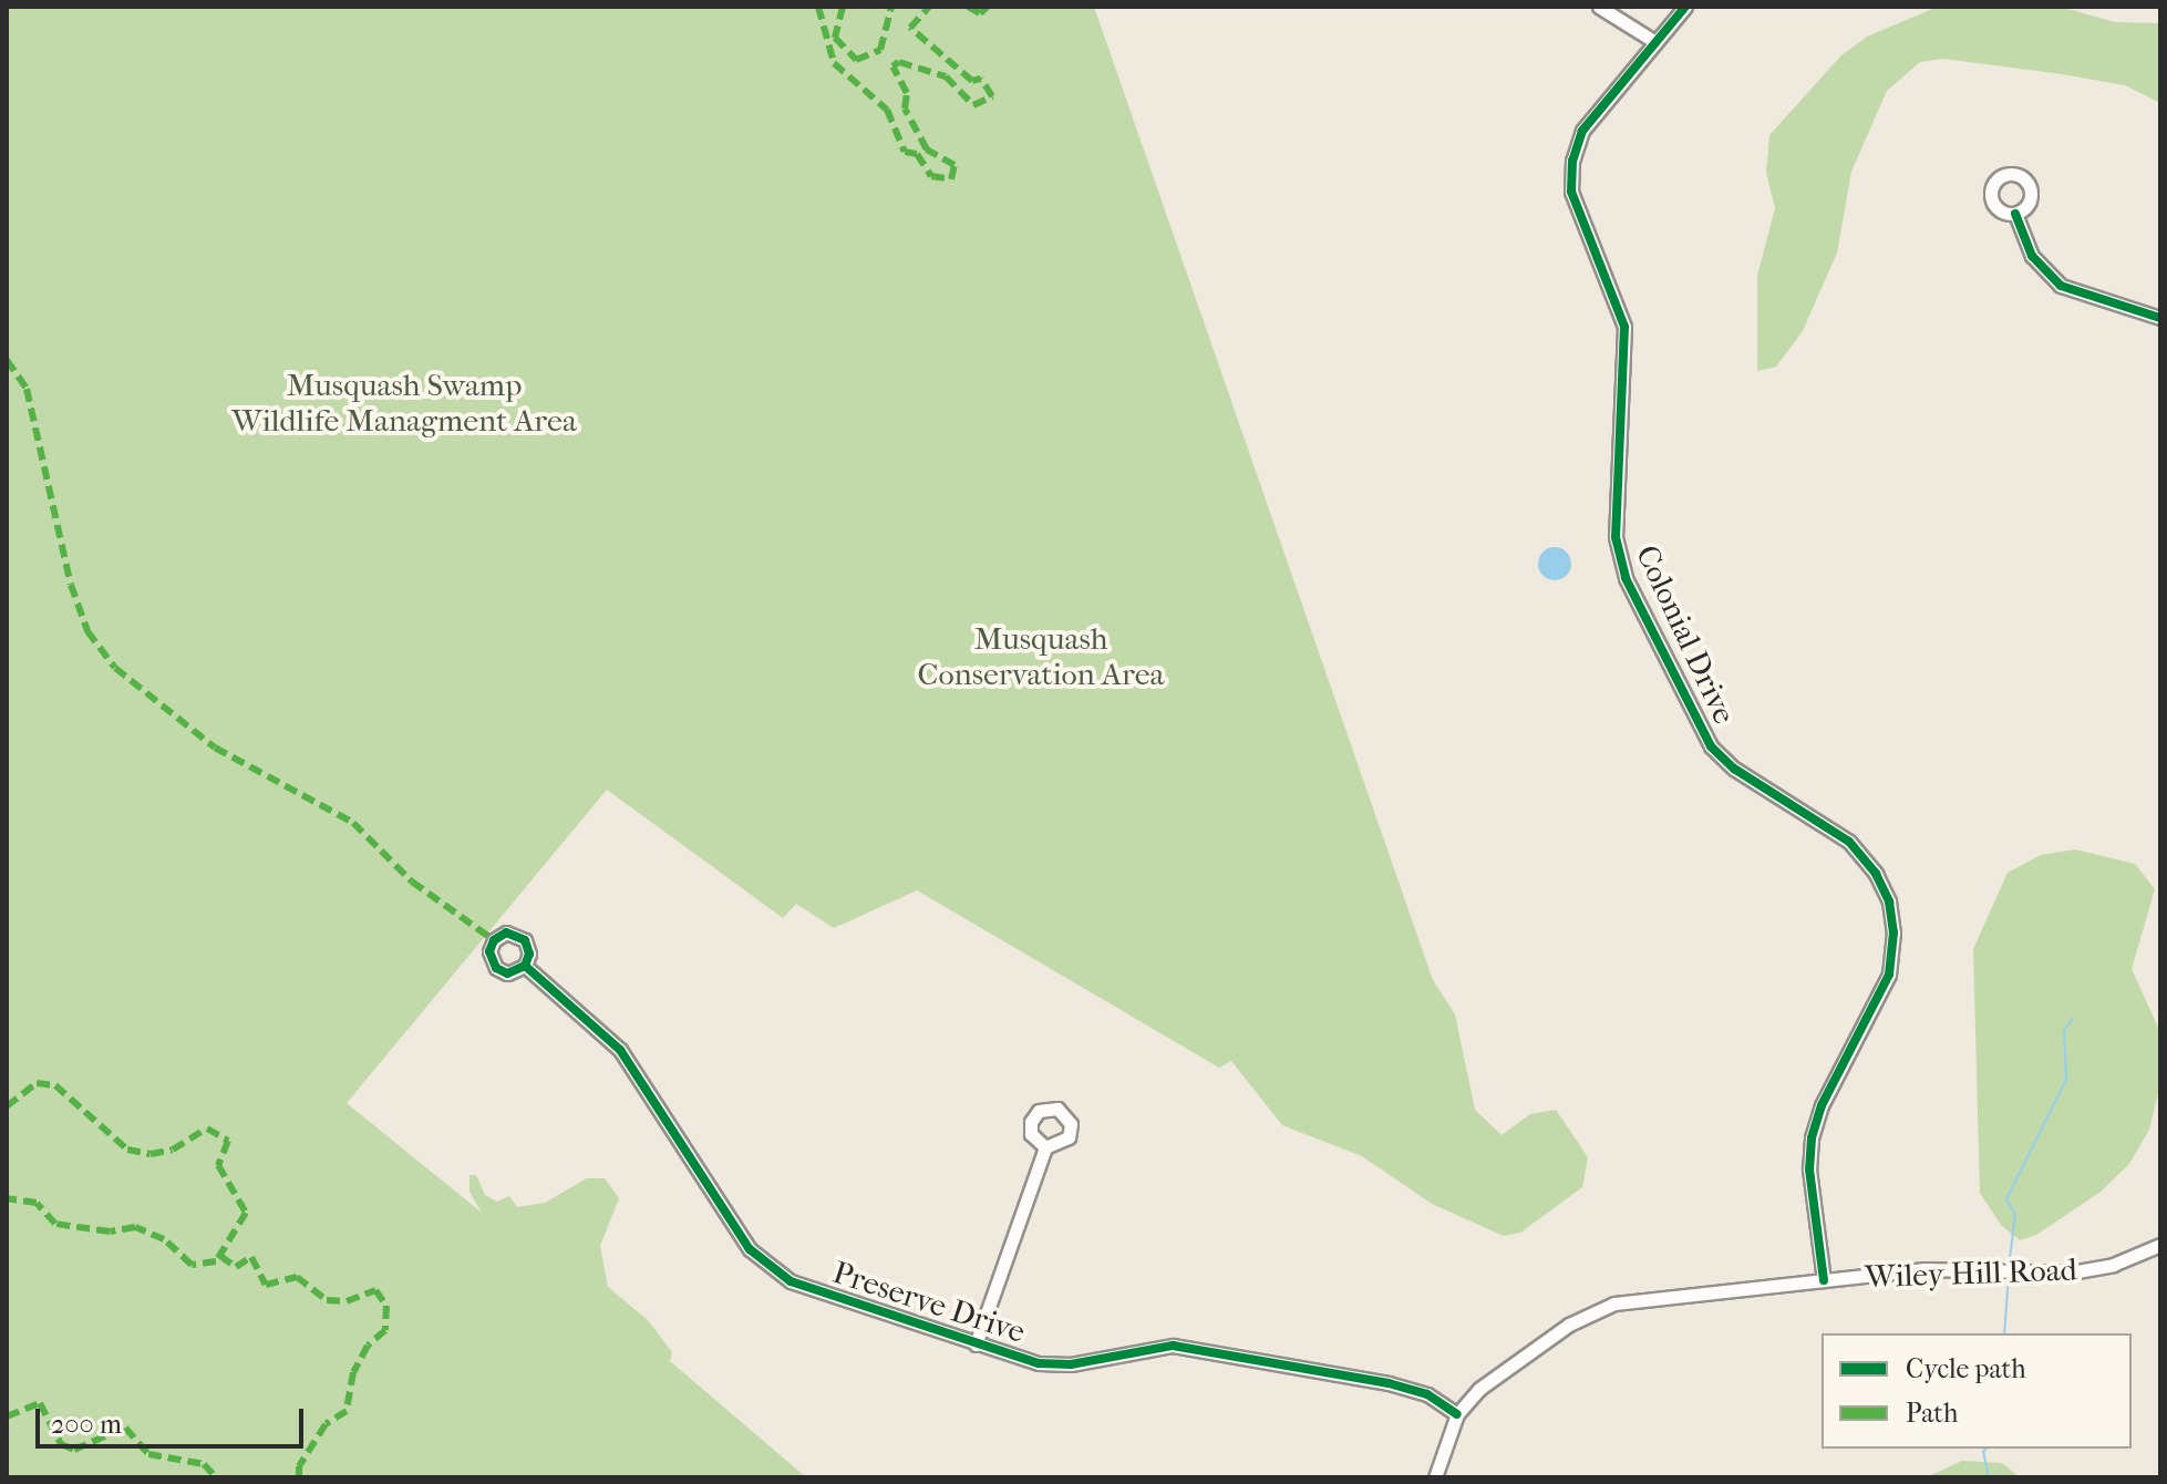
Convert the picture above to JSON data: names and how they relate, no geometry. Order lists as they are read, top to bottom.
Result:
{
  "streets": {
    "street": ["Colonial Drive", "Wiley Hill Road", "Preserve Drive"]
  },
  "crossings": [
    ["Colonial Drive", "Wiley Hill Road"],
    ["Wiley Hill Road", "Preserve Drive"]
  ],
  "parks": ["Musquash Swamp Wildlife Managment Area", "Musquash Conservation Area"],
  "legend": ["Cycle path", "Path"],
  "scale_bar": "200 m"
}
